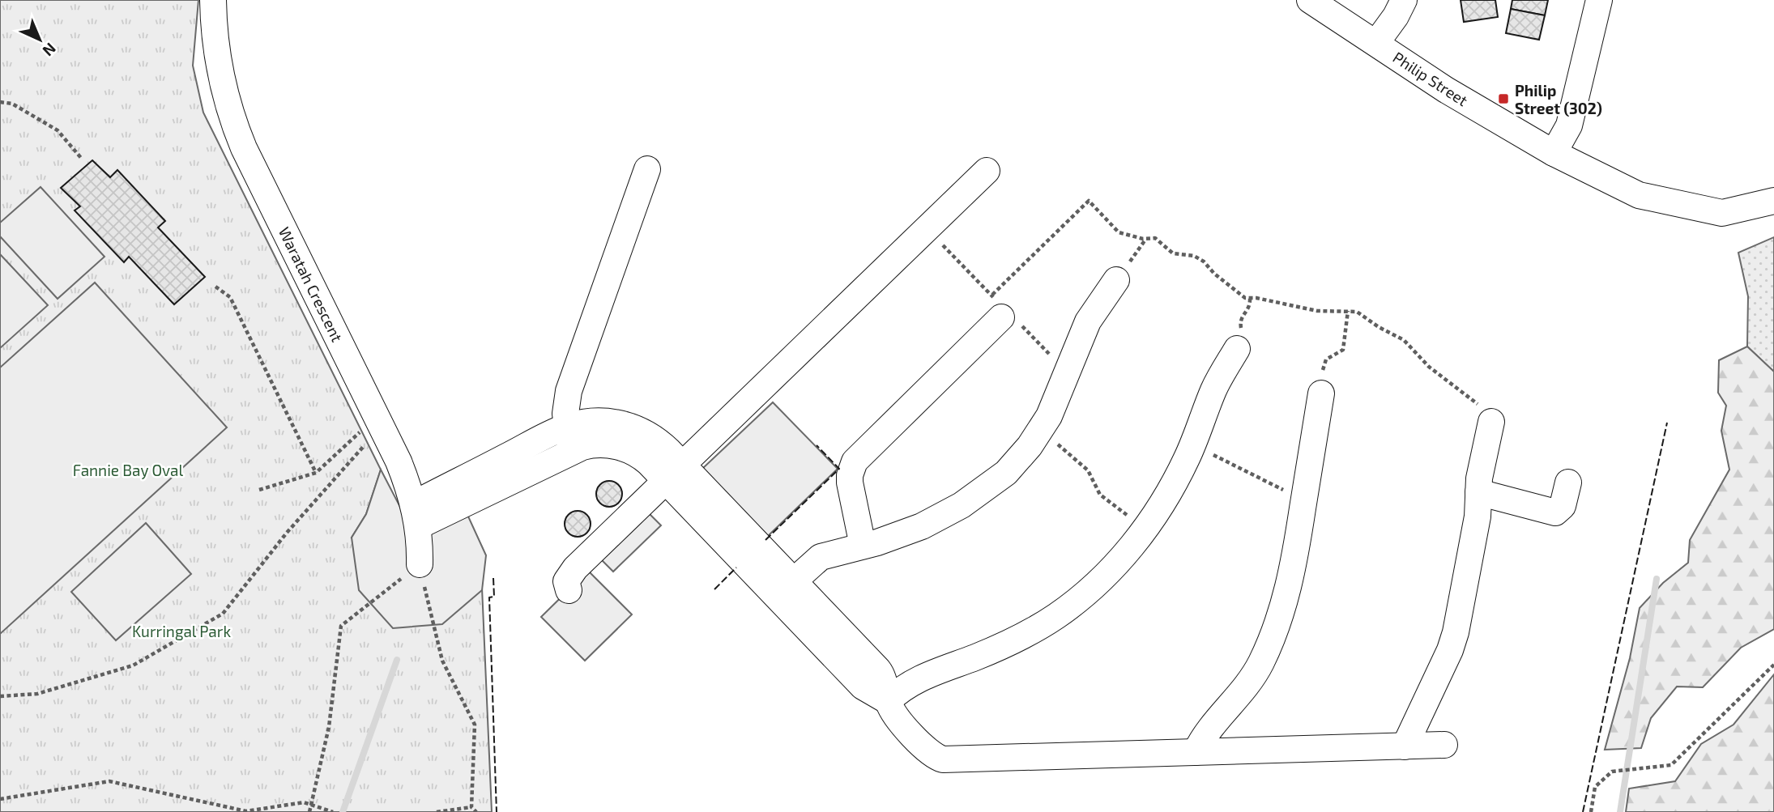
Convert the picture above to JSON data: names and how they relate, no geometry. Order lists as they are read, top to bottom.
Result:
{
  "streets": {
    "street": ["Philip Street", "Waratah Crescent"]
  },
  "parks": ["Fannie Bay Oval", "Kurringal Park"],
  "places": {
    "transit": ["Philip Street (302)"]
  },
  "north": "bottom right"
}
